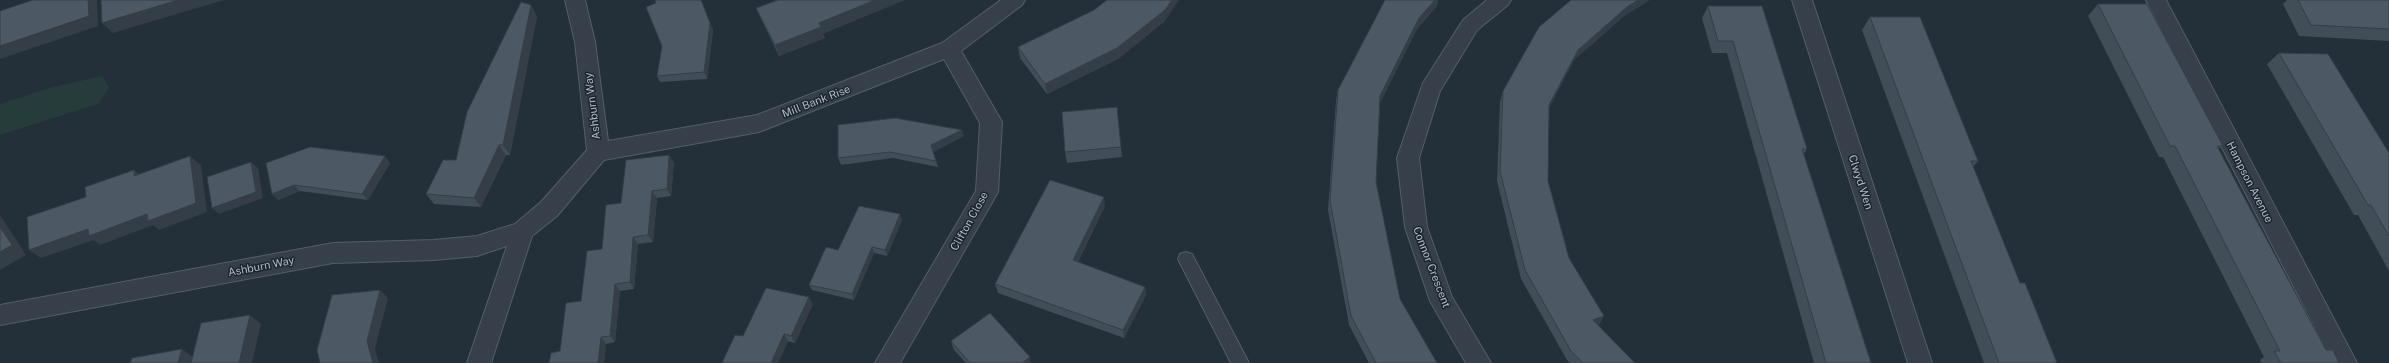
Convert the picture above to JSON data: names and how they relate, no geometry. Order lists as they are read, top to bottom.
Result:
{
  "streets": {
    "street": [
      "Mill Bank Rise",
      "Ashburn Way",
      "Clwyd Wen",
      "Hampson Avenue",
      "Clifton Close",
      "Connor Crescent"
    ]
  },
  "crossings": [
    ["Mill Bank Rise", "Ashburn Way"],
    ["Mill Bank Rise", "Clifton Close"]
  ]
}
